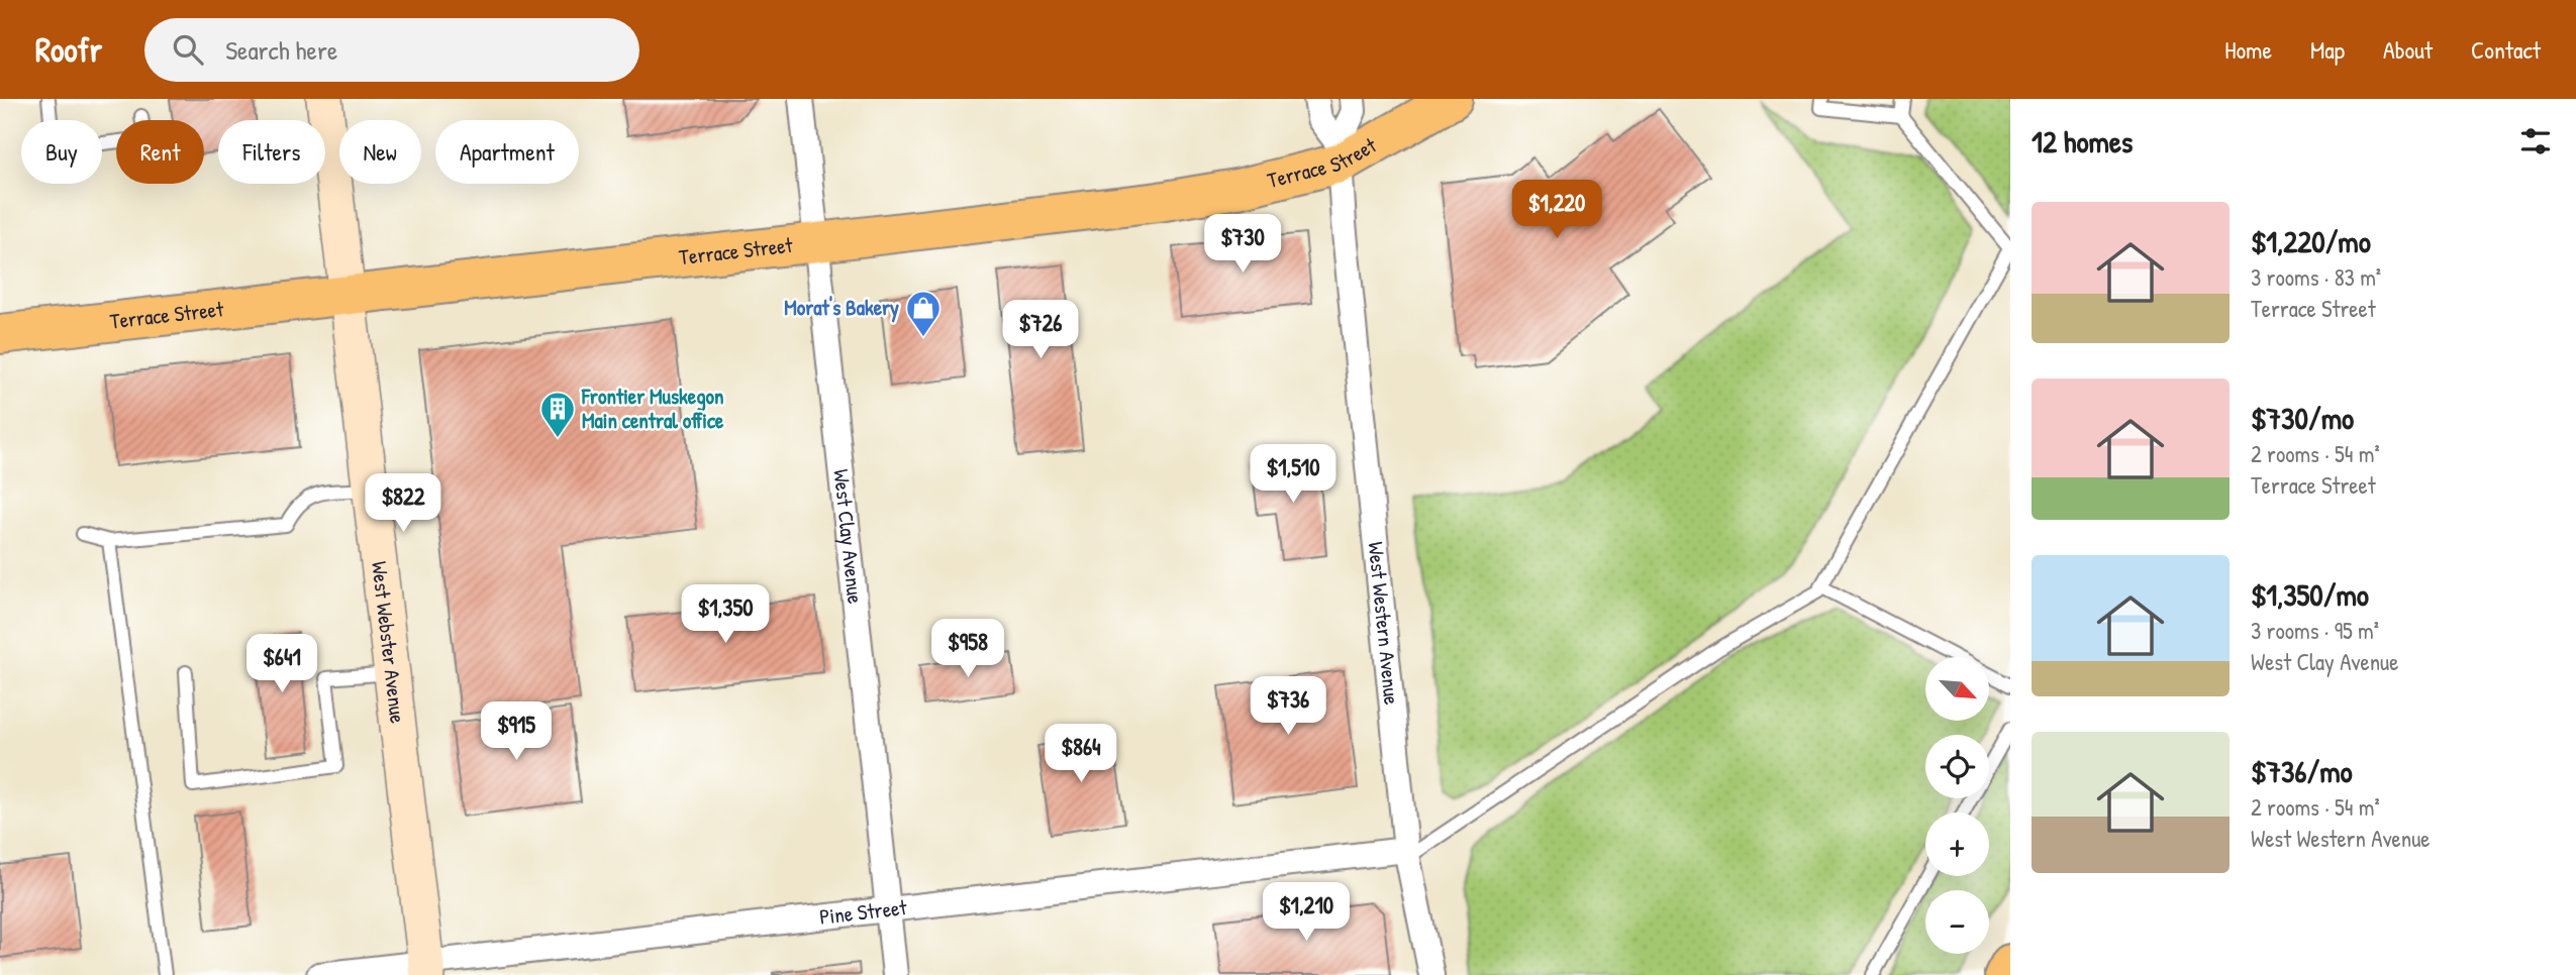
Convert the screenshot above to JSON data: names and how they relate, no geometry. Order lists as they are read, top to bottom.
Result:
{
  "streets": {
    "main road": ["Terrace Street", "West Webster Avenue"],
    "street": ["West Clay Avenue", "West Western Avenue", "Pine Street"]
  },
  "crossings": [
    ["Terrace Street", "West Clay Avenue"],
    ["Terrace Street", "West Western Avenue"],
    ["Terrace Street", "West Webster Avenue"],
    ["West Clay Avenue", "Pine Street"],
    ["West Western Avenue", "Pine Street"],
    ["West Webster Avenue", "Pine Street"]
  ],
  "places": {
    "shop": ["Morat's Bakery"],
    "building": ["Frontier Muskegon Main central office"]
  },
  "north": "bottom right",
  "page": {
    "header": "Roofr",
    "search": "Search here",
    "nav": [
      "Home",
      "Map",
      "About",
      "Contact"
    ],
    "heading": "12 homes",
    "chip": [
      "Buy",
      "Rent",
      "Filters",
      "New",
      "Apartment"
    ],
    "price": [
      "$1,220",
      "$730",
      "$726",
      "$1,510",
      "$822",
      "$1,350",
      "$958",
      "$641",
      "$736",
      "$915",
      "$864",
      "$1,210"
    ],
    "list": [
      {
        "name": "$1,220/mo",
        "note": "3 rooms · 83 m² · Terrace Street"
      },
      {
        "name": "$730/mo",
        "note": "2 rooms · 54 m² · Terrace Street"
      },
      {
        "name": "$1,350/mo",
        "note": "3 rooms · 95 m² · West Clay Avenue"
      },
      {
        "name": "$736/mo",
        "note": "2 rooms · 54 m² · West Western Avenue"
      }
    ],
    "map_buttons": ["+", "−"]
  }
}
